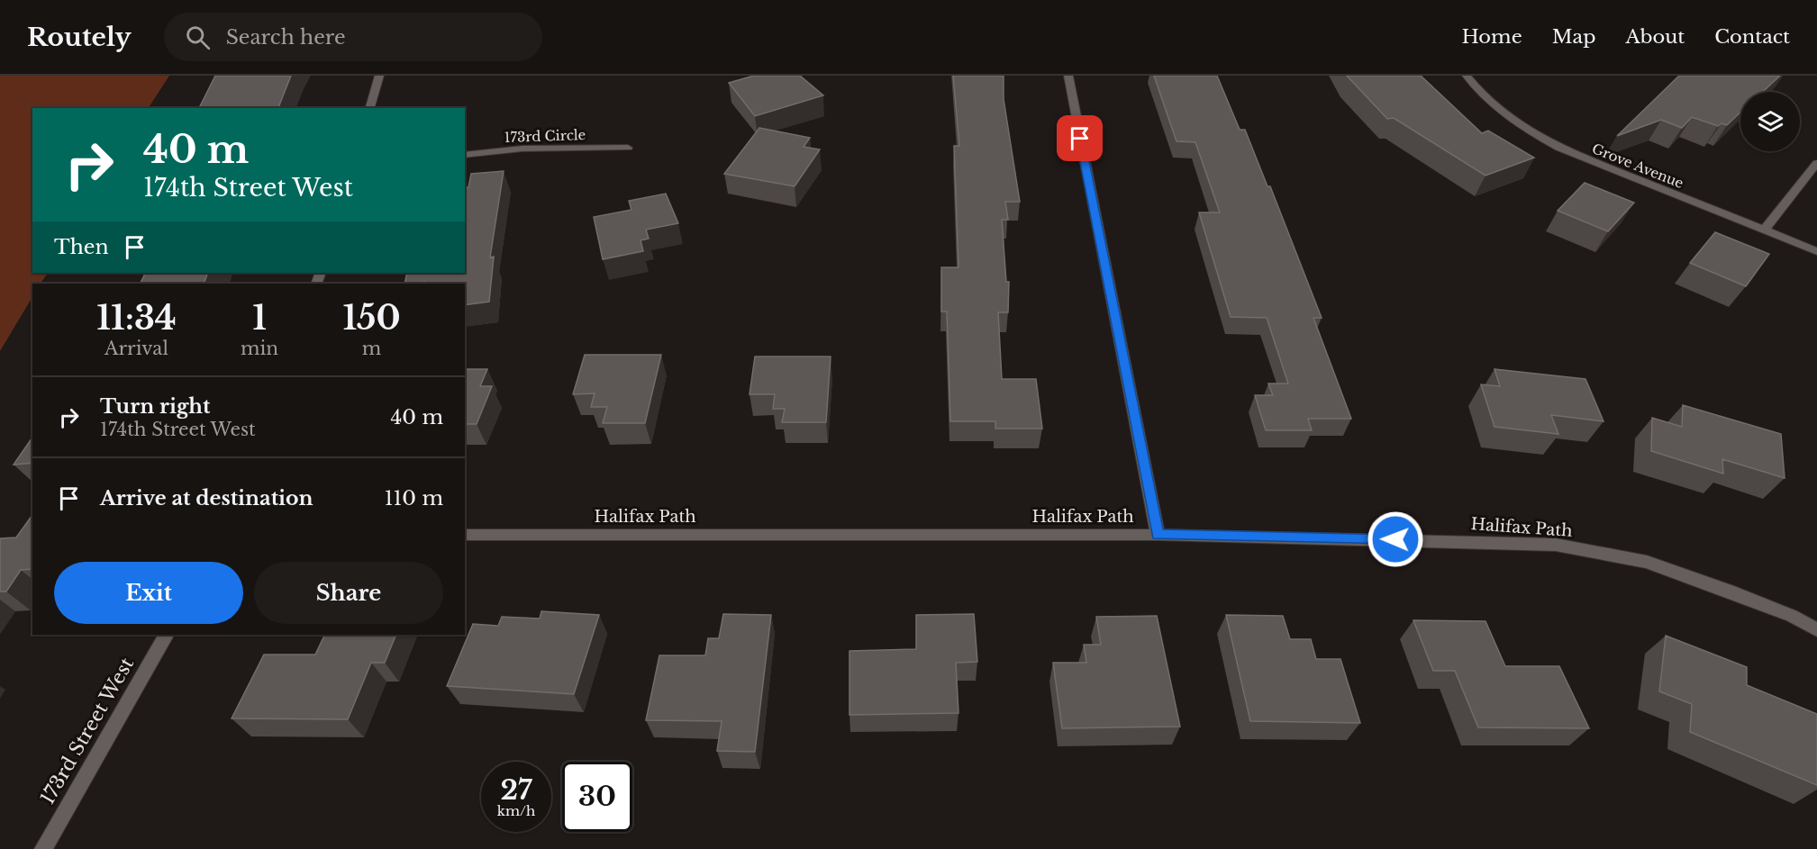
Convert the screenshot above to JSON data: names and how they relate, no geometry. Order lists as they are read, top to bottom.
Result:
{
  "streets": {
    "street": [
      "173rd Circle",
      "Grove Avenue",
      "Halifax Path",
      "173rd Street West"
    ]
  },
  "page": {
    "header": "Routely",
    "search": "Search here",
    "nav": [
      "Home",
      "Map",
      "About",
      "Contact"
    ],
    "turn": ["40 m", "174th Street West"],
    "then": "Then",
    "eta": [
      "11:34",
      "Arrival",
      "1",
      "min",
      "150",
      "m"
    ],
    "list": [
      {
        "name": "Turn right",
        "note": "174th Street West",
        "value": "40 m"
      },
      {
        "name": "Arrive at destination",
        "value": "110 m"
      }
    ],
    "buttons": ["Exit", "Share"],
    "speed": "27 km/h",
    "limit": "30"
  }
}
